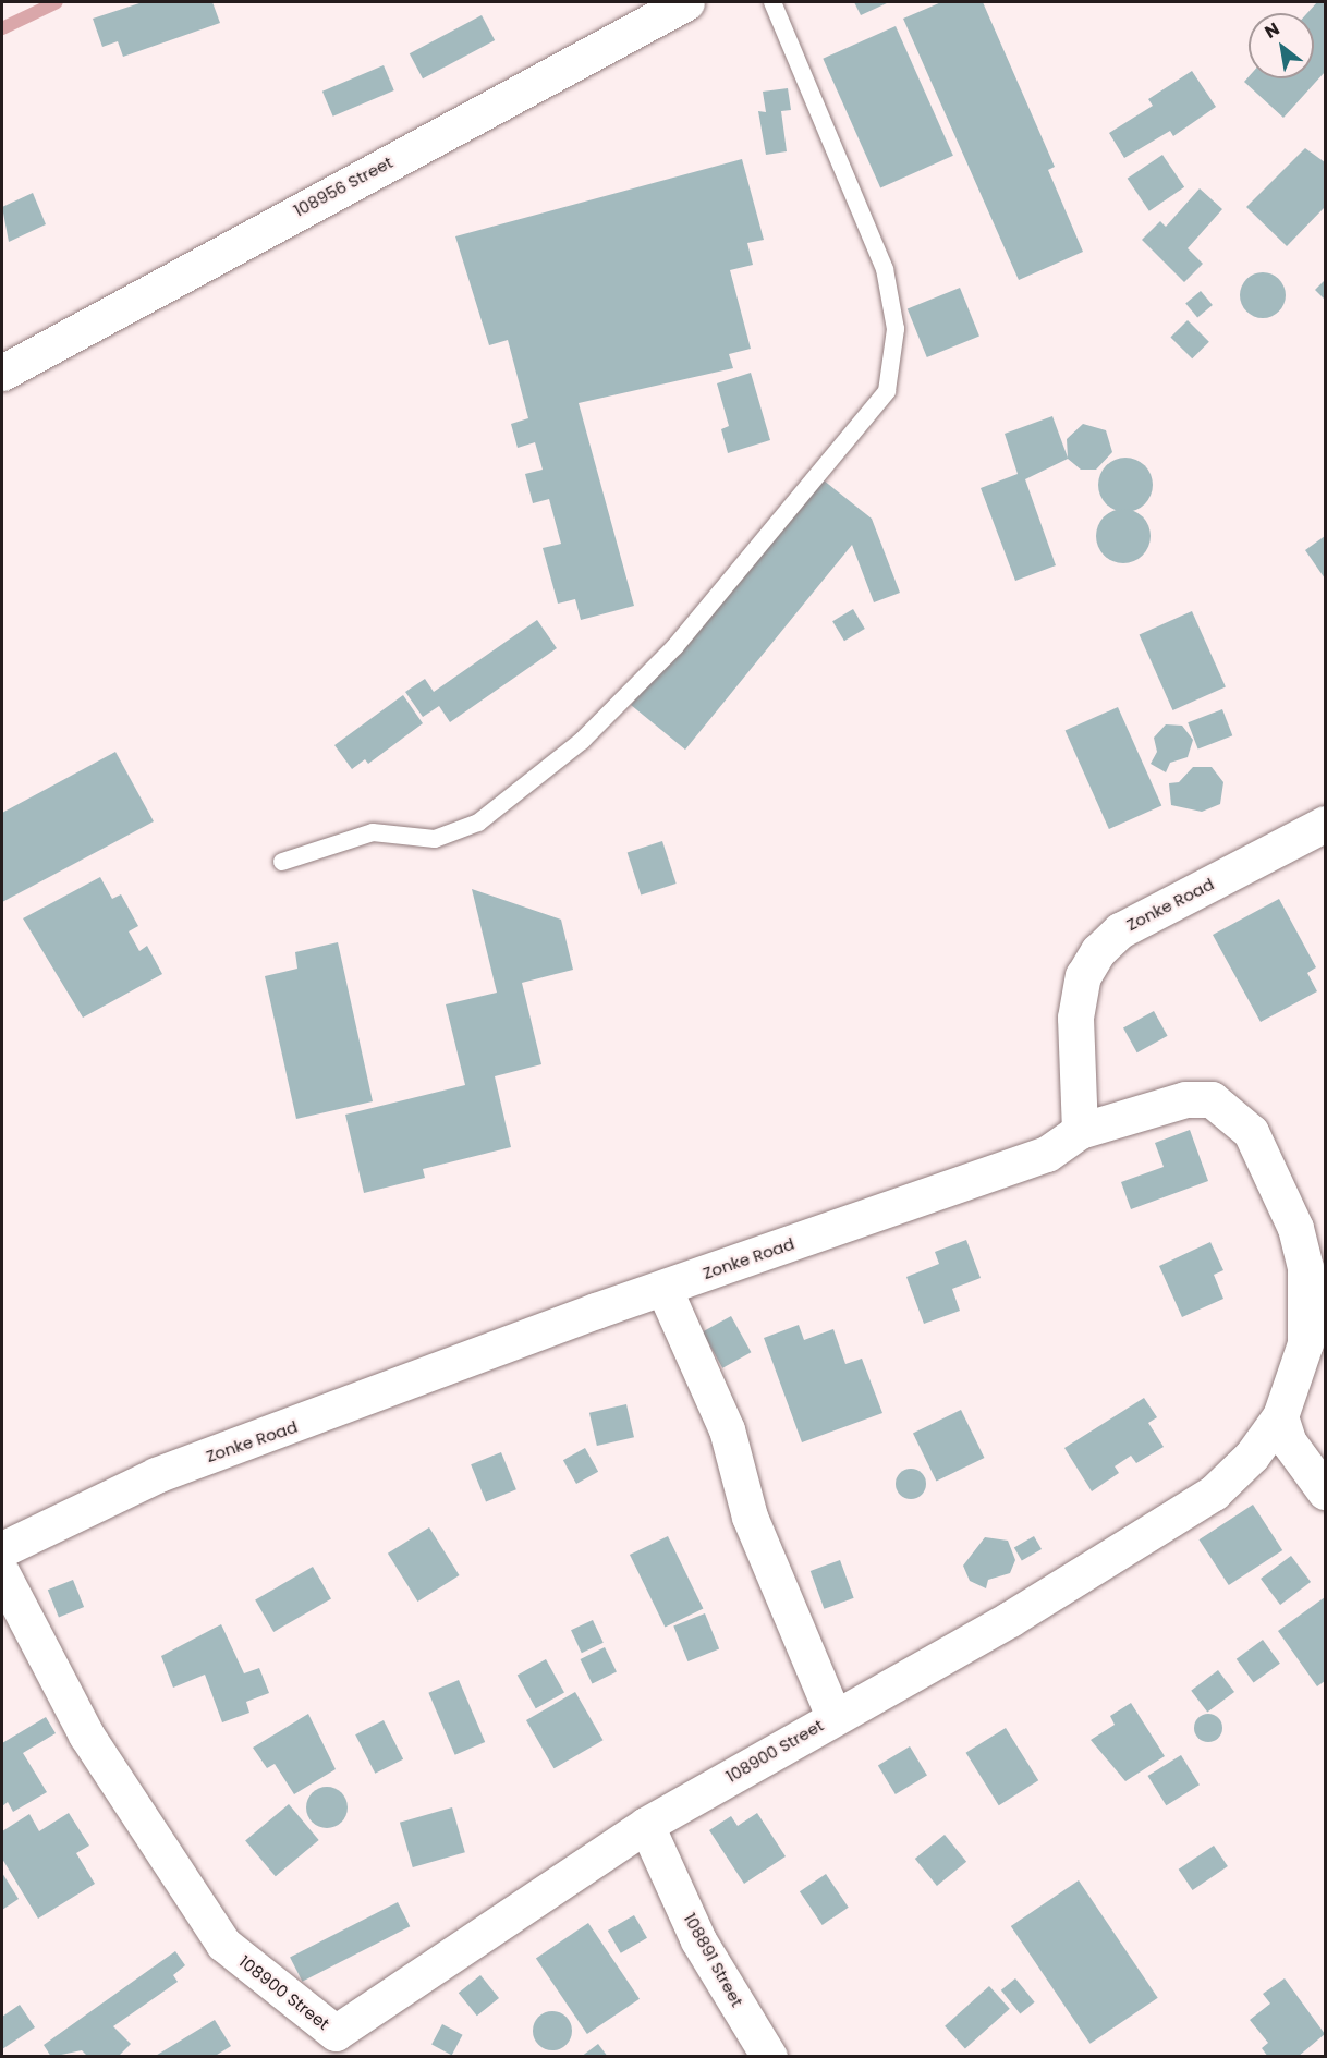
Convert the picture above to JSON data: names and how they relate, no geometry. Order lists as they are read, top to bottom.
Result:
{
  "streets": {
    "street": [
      "108956 Street",
      "Zonke Road",
      "108900 Street",
      "108891 Street"
    ]
  },
  "crossings": [
    ["Zonke Road", "108900 Street"],
    ["108900 Street", "108891 Street"]
  ],
  "north": "top left"
}
